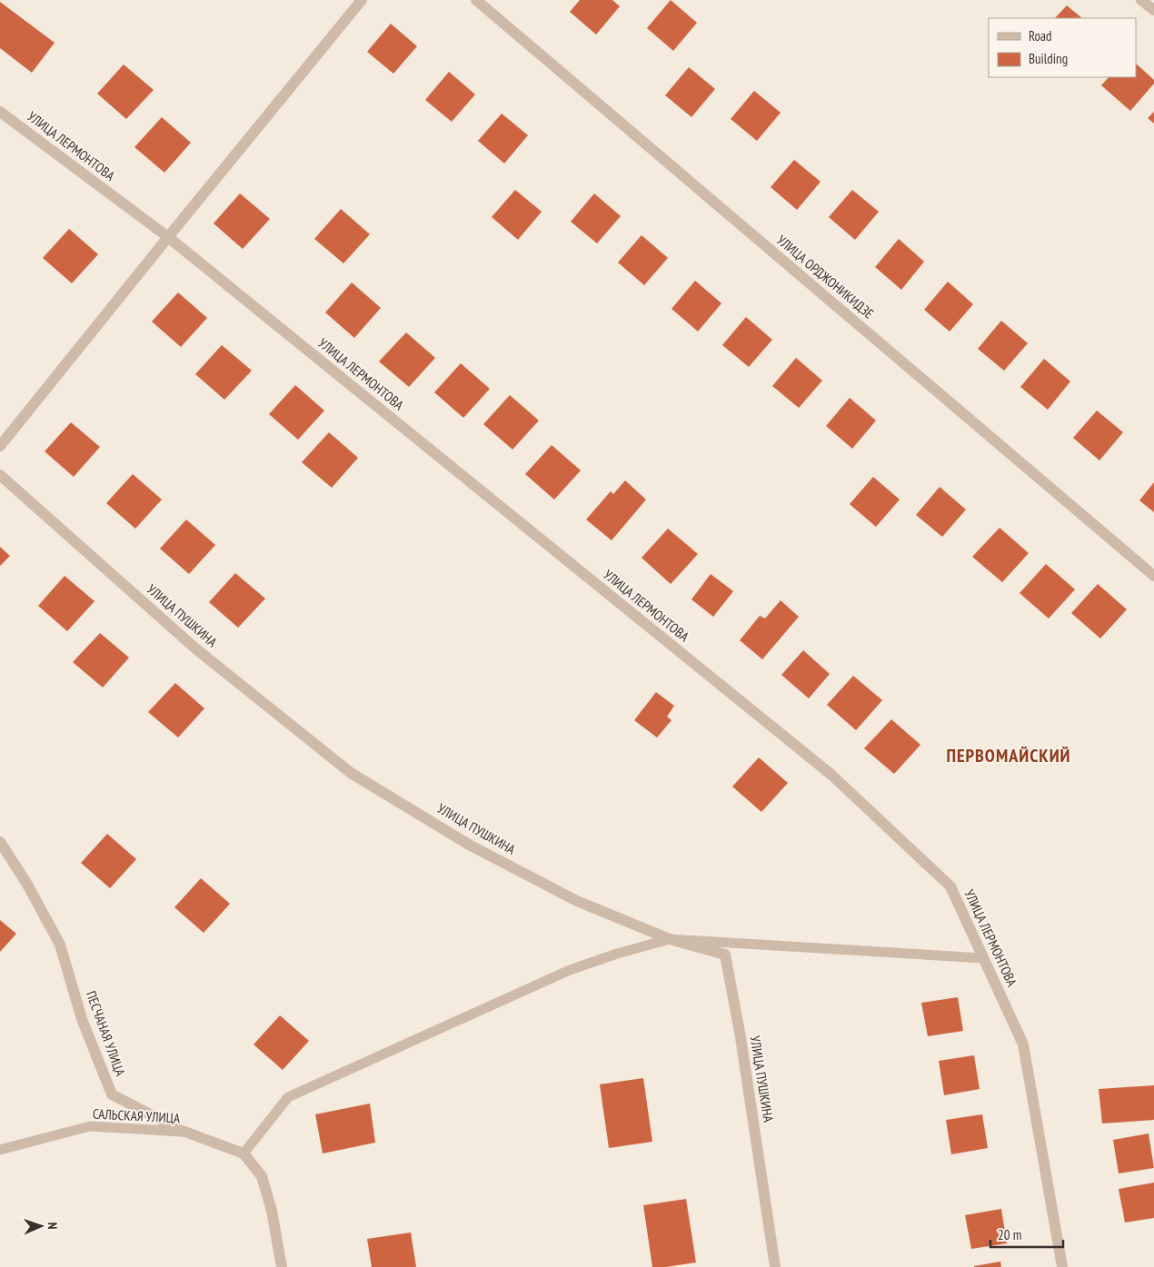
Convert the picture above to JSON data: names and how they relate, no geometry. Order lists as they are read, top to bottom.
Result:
{
  "streets": {
    "street": [
      "УЛИЦА ЛЕРМОНТОВА",
      "УЛИЦА ОРДЖОНИКИДЗЕ",
      "УЛИЦА ПУШКИНА",
      "ПЕСЧАНАЯ УЛИЦА"
    ],
    "lane": ["САЛЬСКАЯ УЛИЦА"]
  },
  "crossings": [
    ["ПЕСЧАНАЯ УЛИЦА", "САЛЬСКАЯ УЛИЦА"]
  ],
  "districts": ["ПЕРВОМАЙСКИЙ"],
  "legend": ["Road", "Building"],
  "scale_bar": "20 m",
  "north": "right"
}
